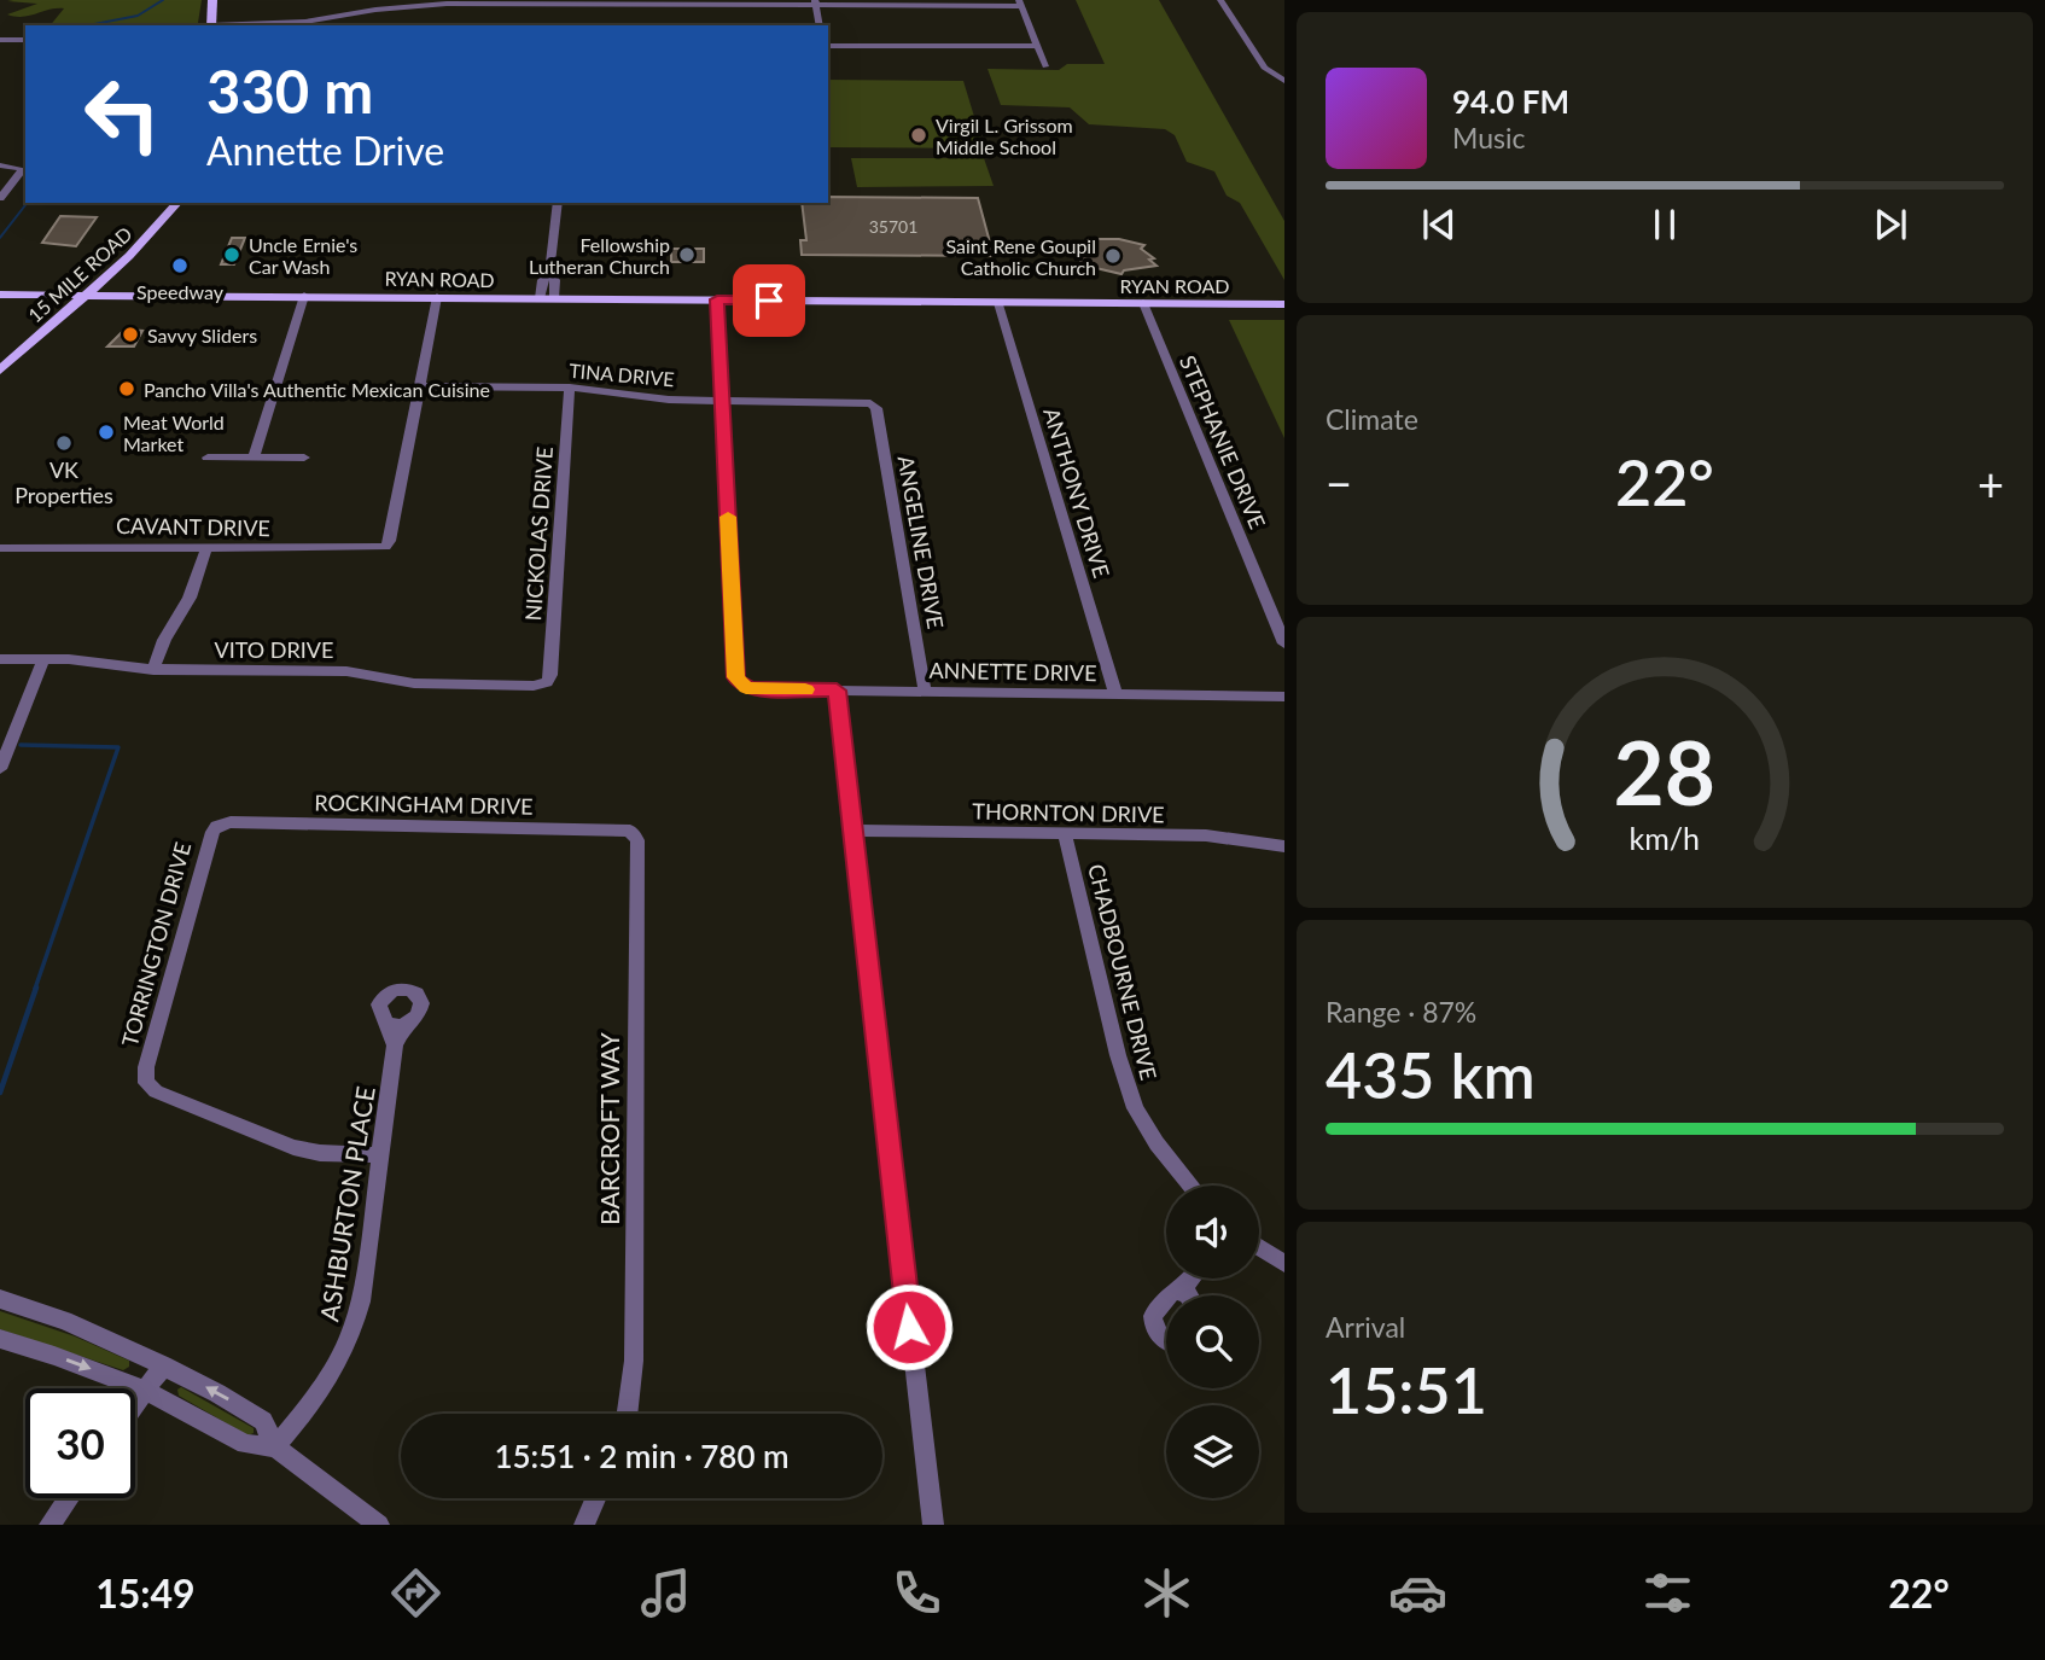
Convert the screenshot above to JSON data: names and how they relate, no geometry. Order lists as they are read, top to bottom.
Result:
{
  "streets": {
    "main road": ["15 MILE ROAD", "RYAN ROAD"],
    "street": [
      "TINA DRIVE",
      "STEPHANIE DRIVE",
      "ANTHONY DRIVE",
      "CAVANT DRIVE",
      "NICKOLAS DRIVE",
      "ANGELINE DRIVE",
      "VITO DRIVE",
      "ANNETTE DRIVE",
      "ROCKINGHAM DRIVE",
      "THORNTON DRIVE",
      "TORRINGTON DRIVE",
      "CHADBOURNE DRIVE",
      "BARCROFT WAY",
      "ASHBURTON PLACE"
    ]
  },
  "crossings": [
    ["15 MILE ROAD", "RYAN ROAD"],
    ["RYAN ROAD", "STEPHANIE DRIVE"],
    ["RYAN ROAD", "ANTHONY DRIVE"],
    ["TINA DRIVE", "CAVANT DRIVE"],
    ["TINA DRIVE", "NICKOLAS DRIVE"],
    ["TINA DRIVE", "ANGELINE DRIVE"],
    ["TINA DRIVE", "ANNETTE DRIVE"],
    ["ANTHONY DRIVE", "ANNETTE DRIVE"],
    ["NICKOLAS DRIVE", "VITO DRIVE"],
    ["ANGELINE DRIVE", "ANNETTE DRIVE"],
    ["ROCKINGHAM DRIVE", "TORRINGTON DRIVE"],
    ["ROCKINGHAM DRIVE", "BARCROFT WAY"],
    ["THORNTON DRIVE", "CHADBOURNE DRIVE"],
    ["TORRINGTON DRIVE", "ASHBURTON PLACE"]
  ],
  "places": [
    "Virgil L. Grissom Middle School",
    "Uncle Ernie's Car Wash",
    "Fellowship Lutheran Church",
    "Saint Rene Goupil Catholic Church",
    "Speedway",
    "Savvy Sliders",
    "Pancho Villa's Authentic Mexican Cuisine",
    "Meat World Market",
    "VK Properties"
  ],
  "house_numbers": ["35701"],
  "page": {
    "turn": ["330 m", "Annette Drive"],
    "song": ["94.0 FM", "Music"],
    "tile": [
      "Climate",
      ["Range · 87%", "435 km"],
      ["Arrival", "15:51"]
    ],
    "heat": ["−", "22°", "+"],
    "limit": "30",
    "trip": "15:51 · 2 min · 780 m",
    "tabs": ["15:49", "22°"],
    "gauge": ["28", "km/h"]
  }
}
